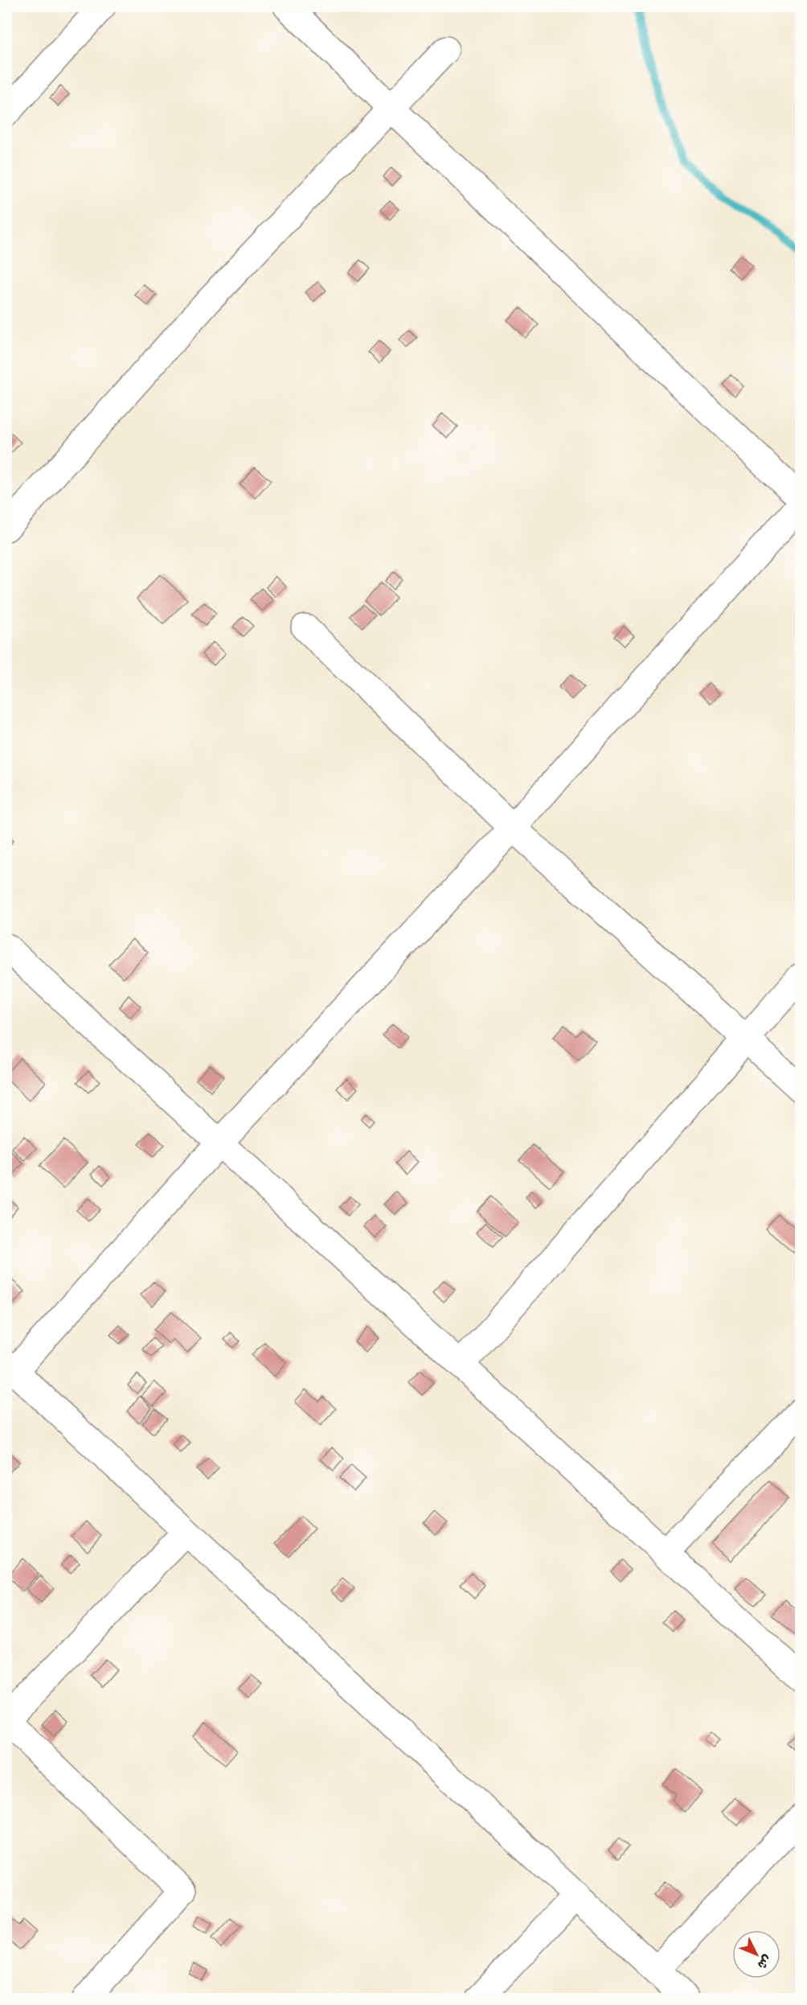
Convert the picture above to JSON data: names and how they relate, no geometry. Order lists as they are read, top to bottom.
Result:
{
  "north": "bottom right"
}
